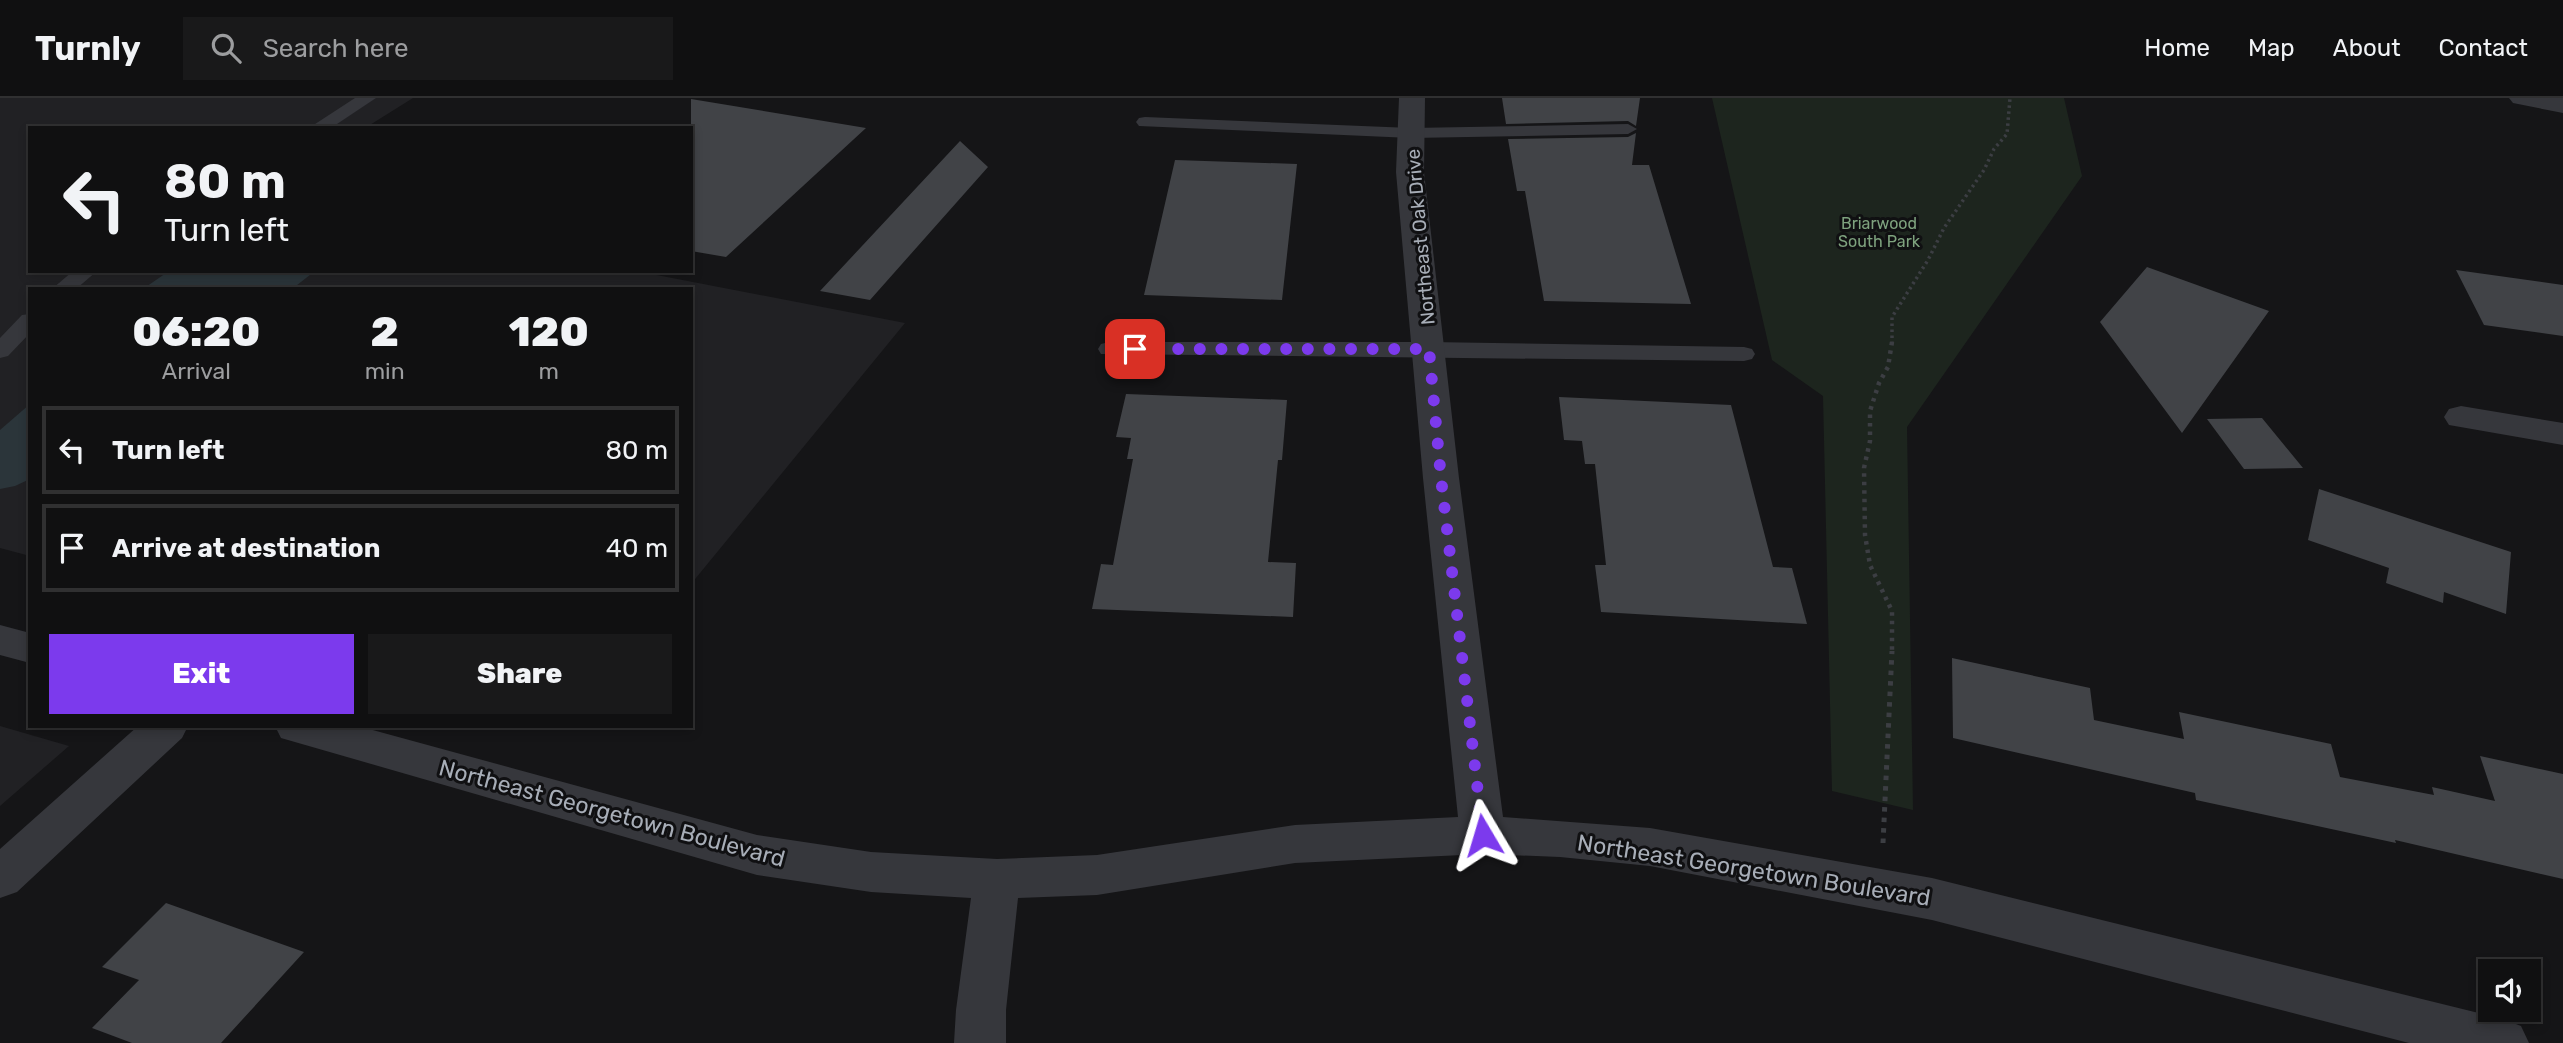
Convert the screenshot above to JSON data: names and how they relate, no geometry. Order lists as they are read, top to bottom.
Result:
{
  "streets": {
    "street": ["Northeast Oak Drive", "Northeast Georgetown Boulevard"]
  },
  "crossings": [
    ["Northeast Oak Drive", "Northeast Georgetown Boulevard"]
  ],
  "parks": ["Briarwood South Park"],
  "page": {
    "header": "Turnly",
    "search": "Search here",
    "nav": [
      "Home",
      "Map",
      "About",
      "Contact"
    ],
    "turn": ["80 m", "Turn left"],
    "eta": [
      "06:20",
      "Arrival",
      "2",
      "min",
      "120",
      "m"
    ],
    "list": [
      {
        "name": "Turn left",
        "value": "80 m"
      },
      {
        "name": "Arrive at destination",
        "value": "40 m"
      }
    ],
    "buttons": ["Exit", "Share"]
  }
}
